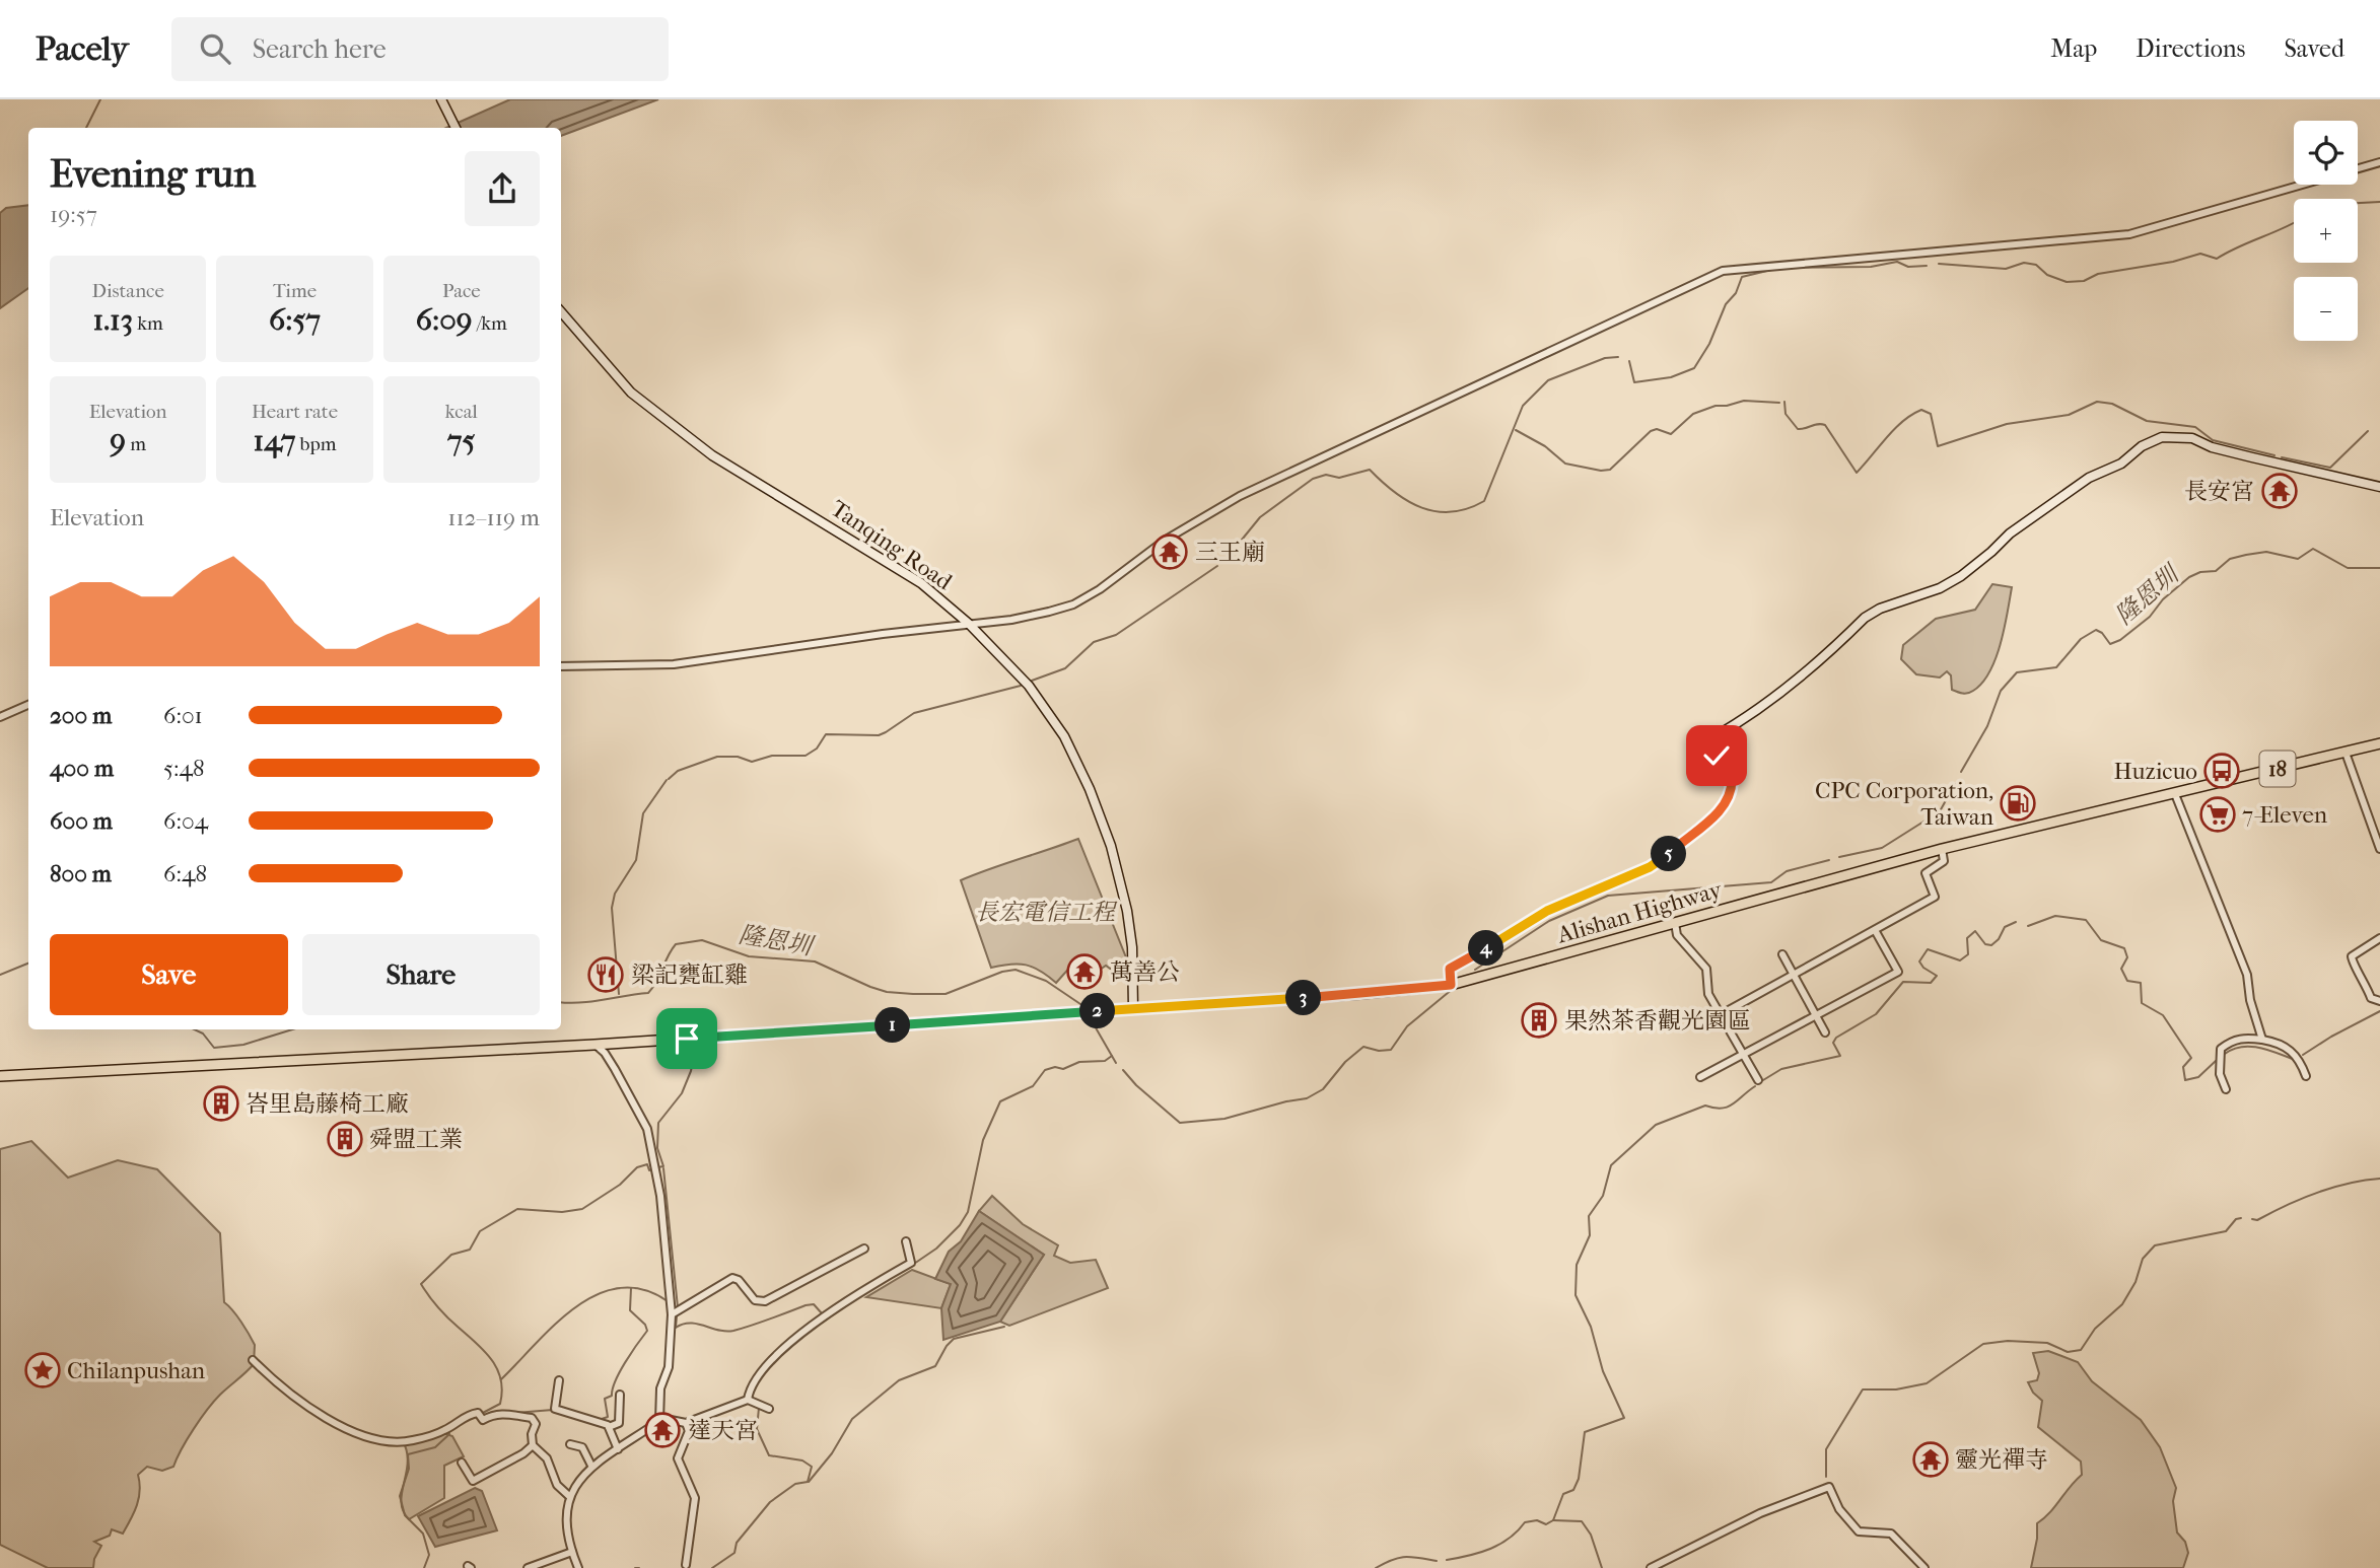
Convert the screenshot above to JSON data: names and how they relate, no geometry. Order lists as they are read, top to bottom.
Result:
{
  "streets": {
    "main road": ["18", "Alishan Highway"],
    "street": ["Tanqing Road"]
  },
  "crossings": [
    ["Tanqing Road", "Alishan Highway"],
    ["18", "Alishan Highway"]
  ],
  "water": ["隆恩圳"],
  "parks": ["長宏電信工程"],
  "places": {
    "temple": [
      "長安宮",
      "三王廟",
      "萬善公",
      "達天宮",
      "靈光禪寺"
    ],
    "bus stop": ["Huzicuo"],
    "fuel station": ["CPC Corporation, Taiwan"],
    "supermarket": ["7-Eleven"],
    "restaurant": ["梁記甕缸雞"],
    "building": ["果然茶香觀光園區", "峇里島藤椅工廠", "舜盟工業"],
    "place": ["Chilanpushan"]
  },
  "page": {
    "header": "Pacely",
    "search": "Search here",
    "nav": ["Map", "Directions", "Saved"],
    "map_buttons": ["+", "−"],
    "heading": ["Evening run", "19:57"],
    "stats": [
      ["Distance", "1.13 km"],
      ["Time", "6:57"],
      ["Pace", "6:09 /km"],
      ["Elevation", "9 m"],
      ["Heart rate", "147 bpm"],
      ["kcal", "75"]
    ],
    "chart": ["Elevation", "112–119 m"],
    "list": [
      {
        "name": "200 m",
        "note": "6:01"
      },
      {
        "name": "400 m",
        "note": "5:48"
      },
      {
        "name": "600 m",
        "note": "6:04"
      },
      {
        "name": "800 m",
        "note": "6:48"
      }
    ],
    "pins": [
      "5",
      "4",
      "3",
      "2",
      "1"
    ],
    "buttons": ["Save", "Share"]
  }
}
